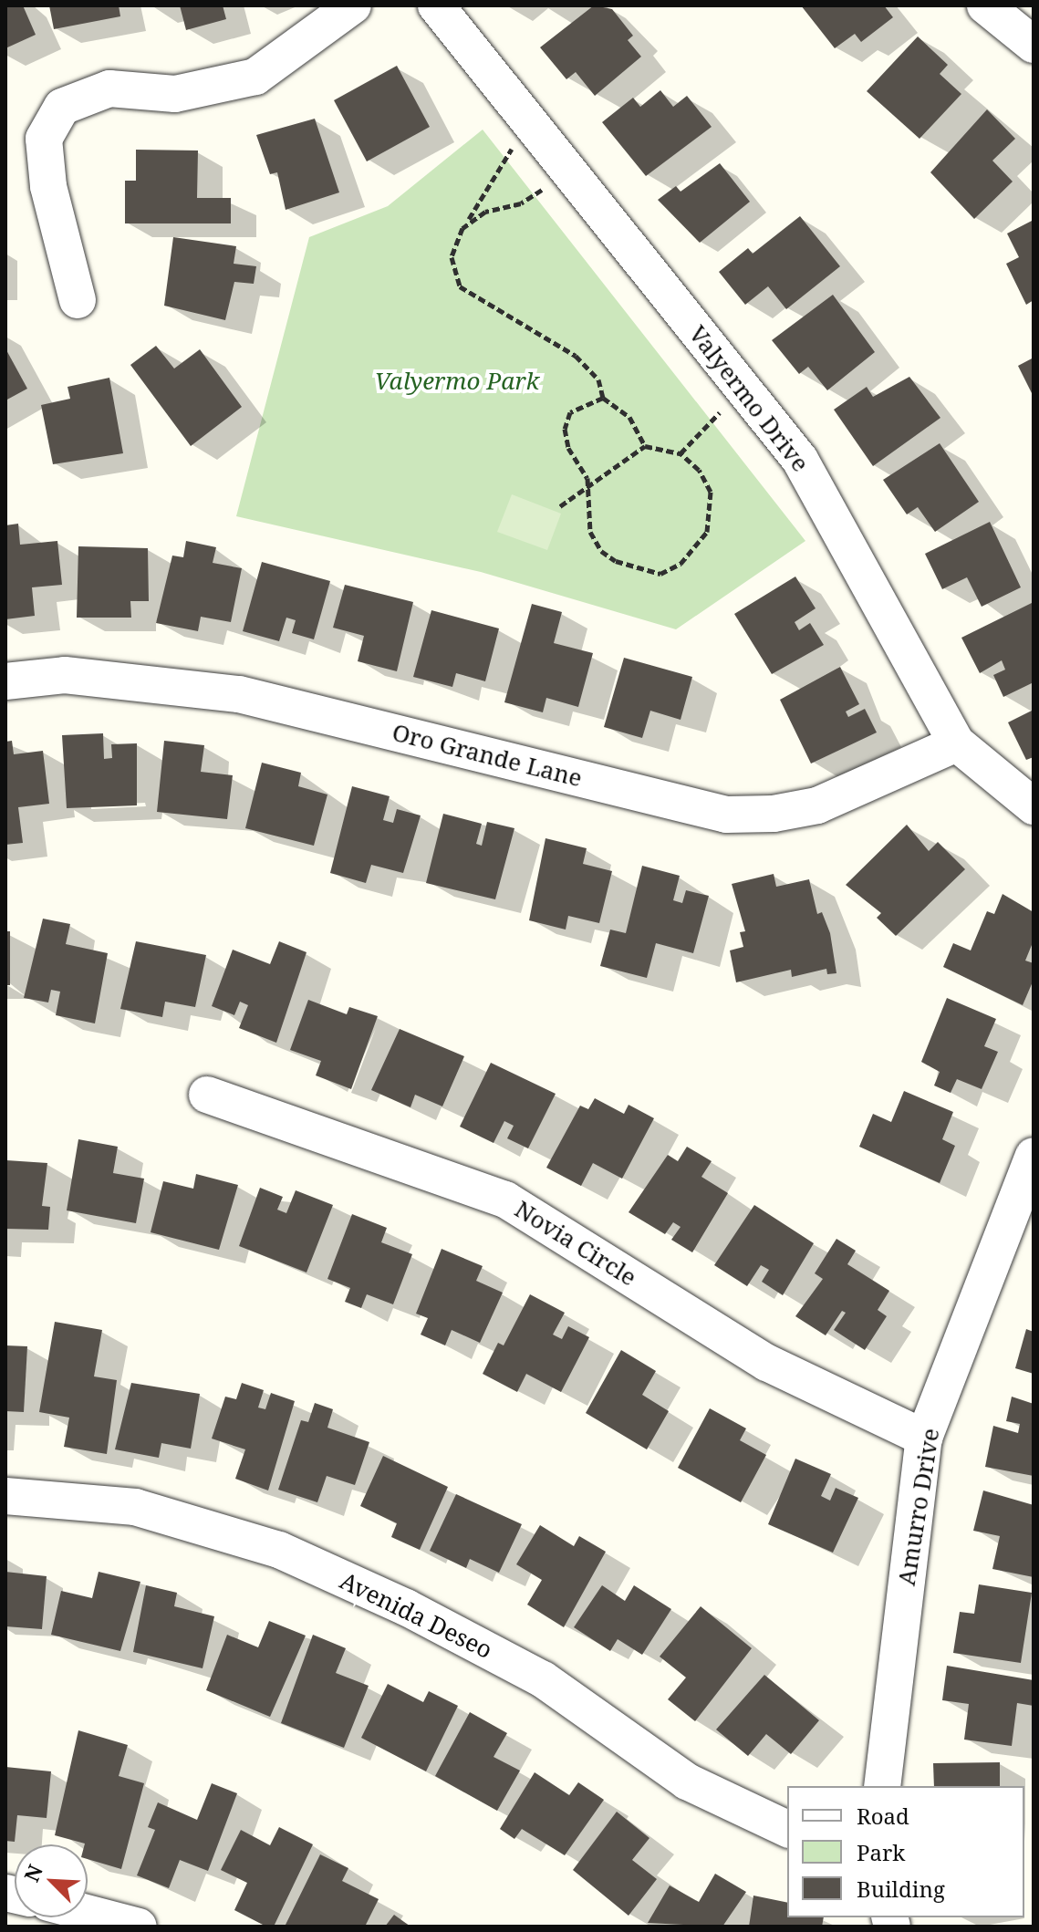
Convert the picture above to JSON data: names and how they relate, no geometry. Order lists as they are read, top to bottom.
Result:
{
  "streets": {
    "street": [
      "Valyermo Drive",
      "Oro Grande Lane",
      "Novia Circle",
      "Amurro Drive",
      "Avenida Deseo"
    ]
  },
  "crossings": [
    ["Valyermo Drive", "Oro Grande Lane"],
    ["Novia Circle", "Amurro Drive"]
  ],
  "parks": ["Valyermo Park"],
  "legend": ["Road", "Park", "Building"],
  "north": "top left"
}
